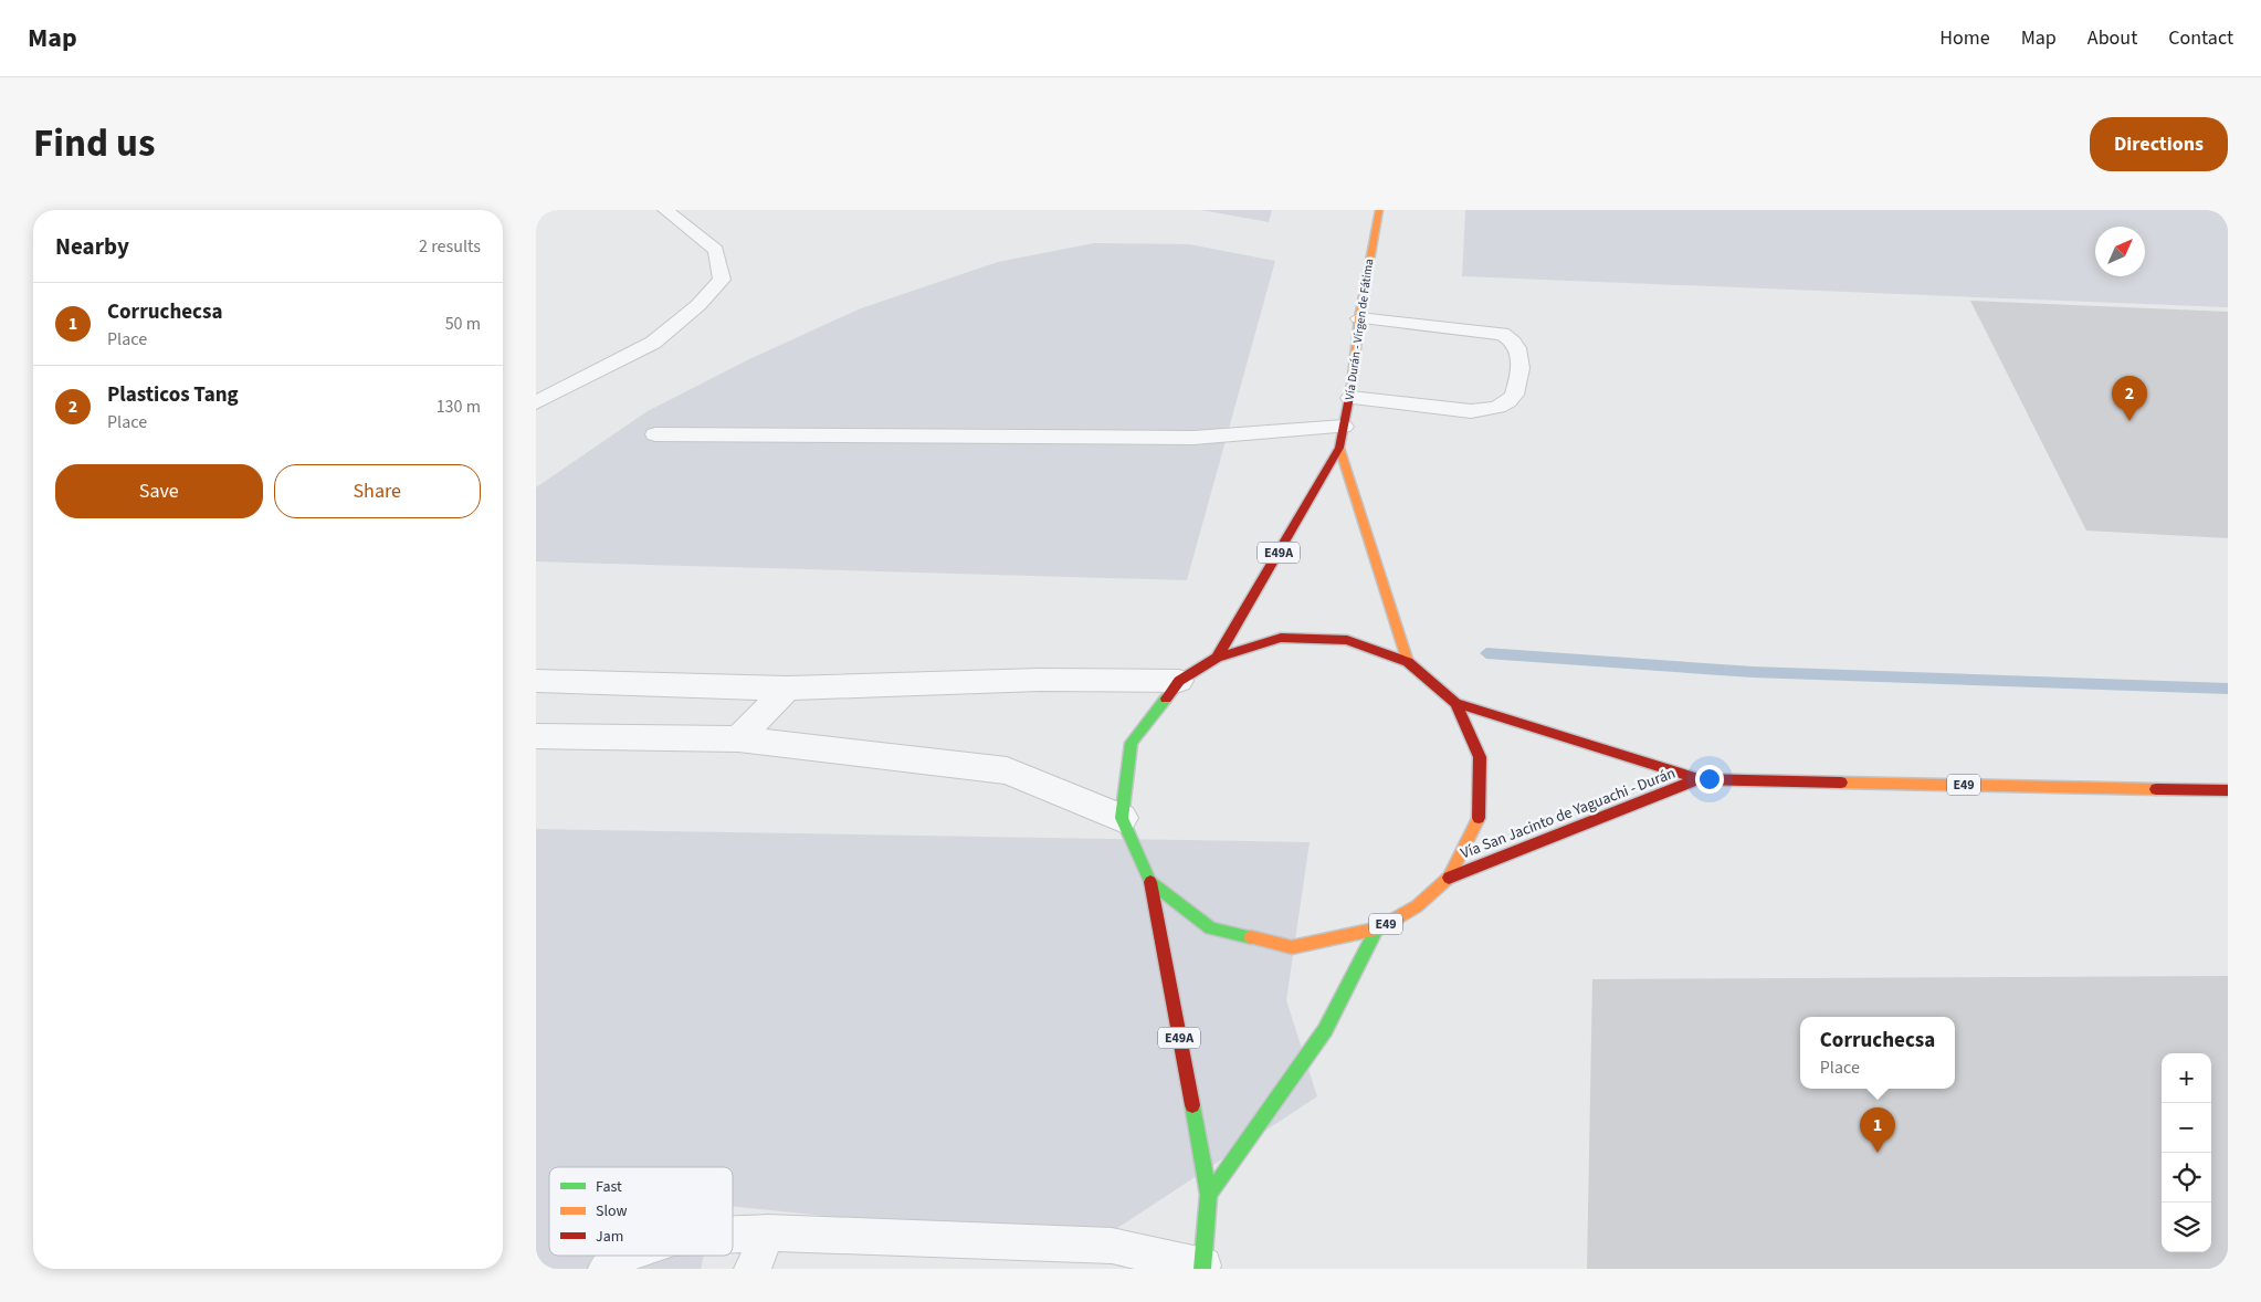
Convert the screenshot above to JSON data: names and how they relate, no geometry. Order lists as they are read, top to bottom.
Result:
{
  "streets": {
    "main road": [
      "Vía Durán - Vírgen de Fátima",
      "E49A",
      "E49",
      "Vía San Jacinto de Yaguachi - Durán"
    ]
  },
  "crossings": [
    ["Vía Durán - Vírgen de Fátima", "E49"],
    ["E49A", "E49"],
    ["E49", "Vía San Jacinto de Yaguachi - Durán"]
  ],
  "legend": ["Fast", "Slow", "Jam"],
  "north": "top right",
  "page": {
    "header": "Map",
    "nav": [
      "Home",
      "Map",
      "About",
      "Contact"
    ],
    "title": "Find us",
    "buttons": [
      "Directions",
      ["Save", "Share"]
    ],
    "heading": ["Nearby", "2 results"],
    "list": [
      {
        "mark": "1",
        "name": "Corruchecsa",
        "note": "Place",
        "value": "50 m"
      },
      {
        "mark": "2",
        "name": "Plasticos Tang",
        "note": "Place",
        "value": "130 m"
      }
    ],
    "pins": ["2", "1"],
    "popup": ["Corruchecsa", "Place"],
    "map_buttons": ["+", "−"]
  }
}
